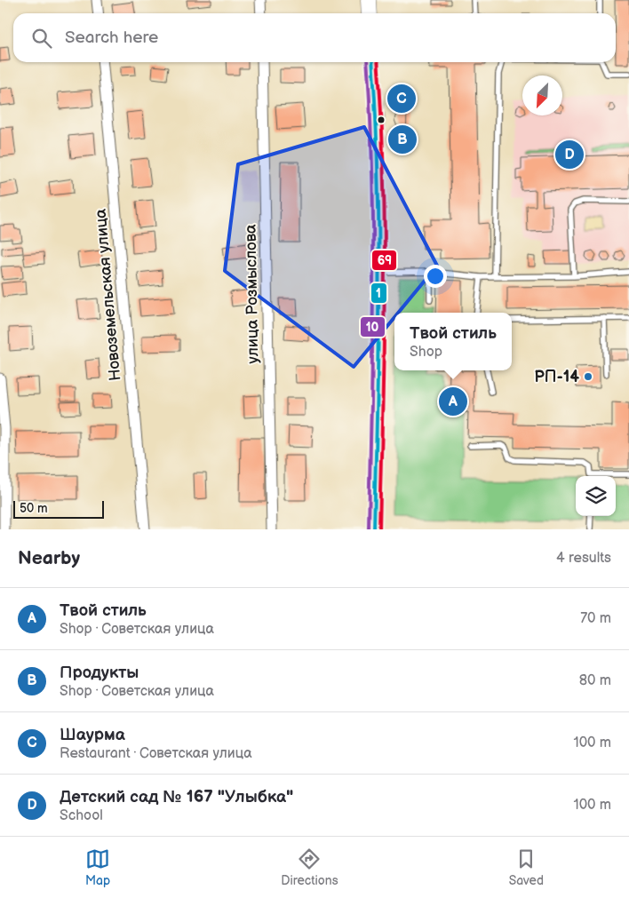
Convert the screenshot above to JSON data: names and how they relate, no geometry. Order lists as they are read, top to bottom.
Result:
{
  "streets": {
    "street": ["улица Розмыслова", "Новоземельская улица"]
  },
  "places": ["РП-14"],
  "lines": ["transit line 1", "transit line 10", "transit line 69"],
  "scale_bar": "50 m",
  "north": "bottom left",
  "page": {
    "search": "Search here",
    "pins": [
      "C",
      "B",
      "D",
      "A"
    ],
    "popup": ["Твой стиль", "Shop"],
    "scale": "50 m",
    "heading": ["Nearby", "4 results"],
    "list": [
      {
        "mark": "A",
        "name": "Твой стиль",
        "note": "Shop · Советская улица",
        "value": "70 m"
      },
      {
        "mark": "B",
        "name": "Продукты",
        "note": "Shop · Советская улица",
        "value": "80 m"
      },
      {
        "mark": "C",
        "name": "Шаурма",
        "note": "Restaurant · Советская улица",
        "value": "100 m"
      },
      {
        "mark": "D",
        "name": "Детский сад № 167 \"Улыбка\"",
        "note": "School",
        "value": "100 m"
      }
    ],
    "nav": ["Map", "Directions", "Saved"]
  }
}
